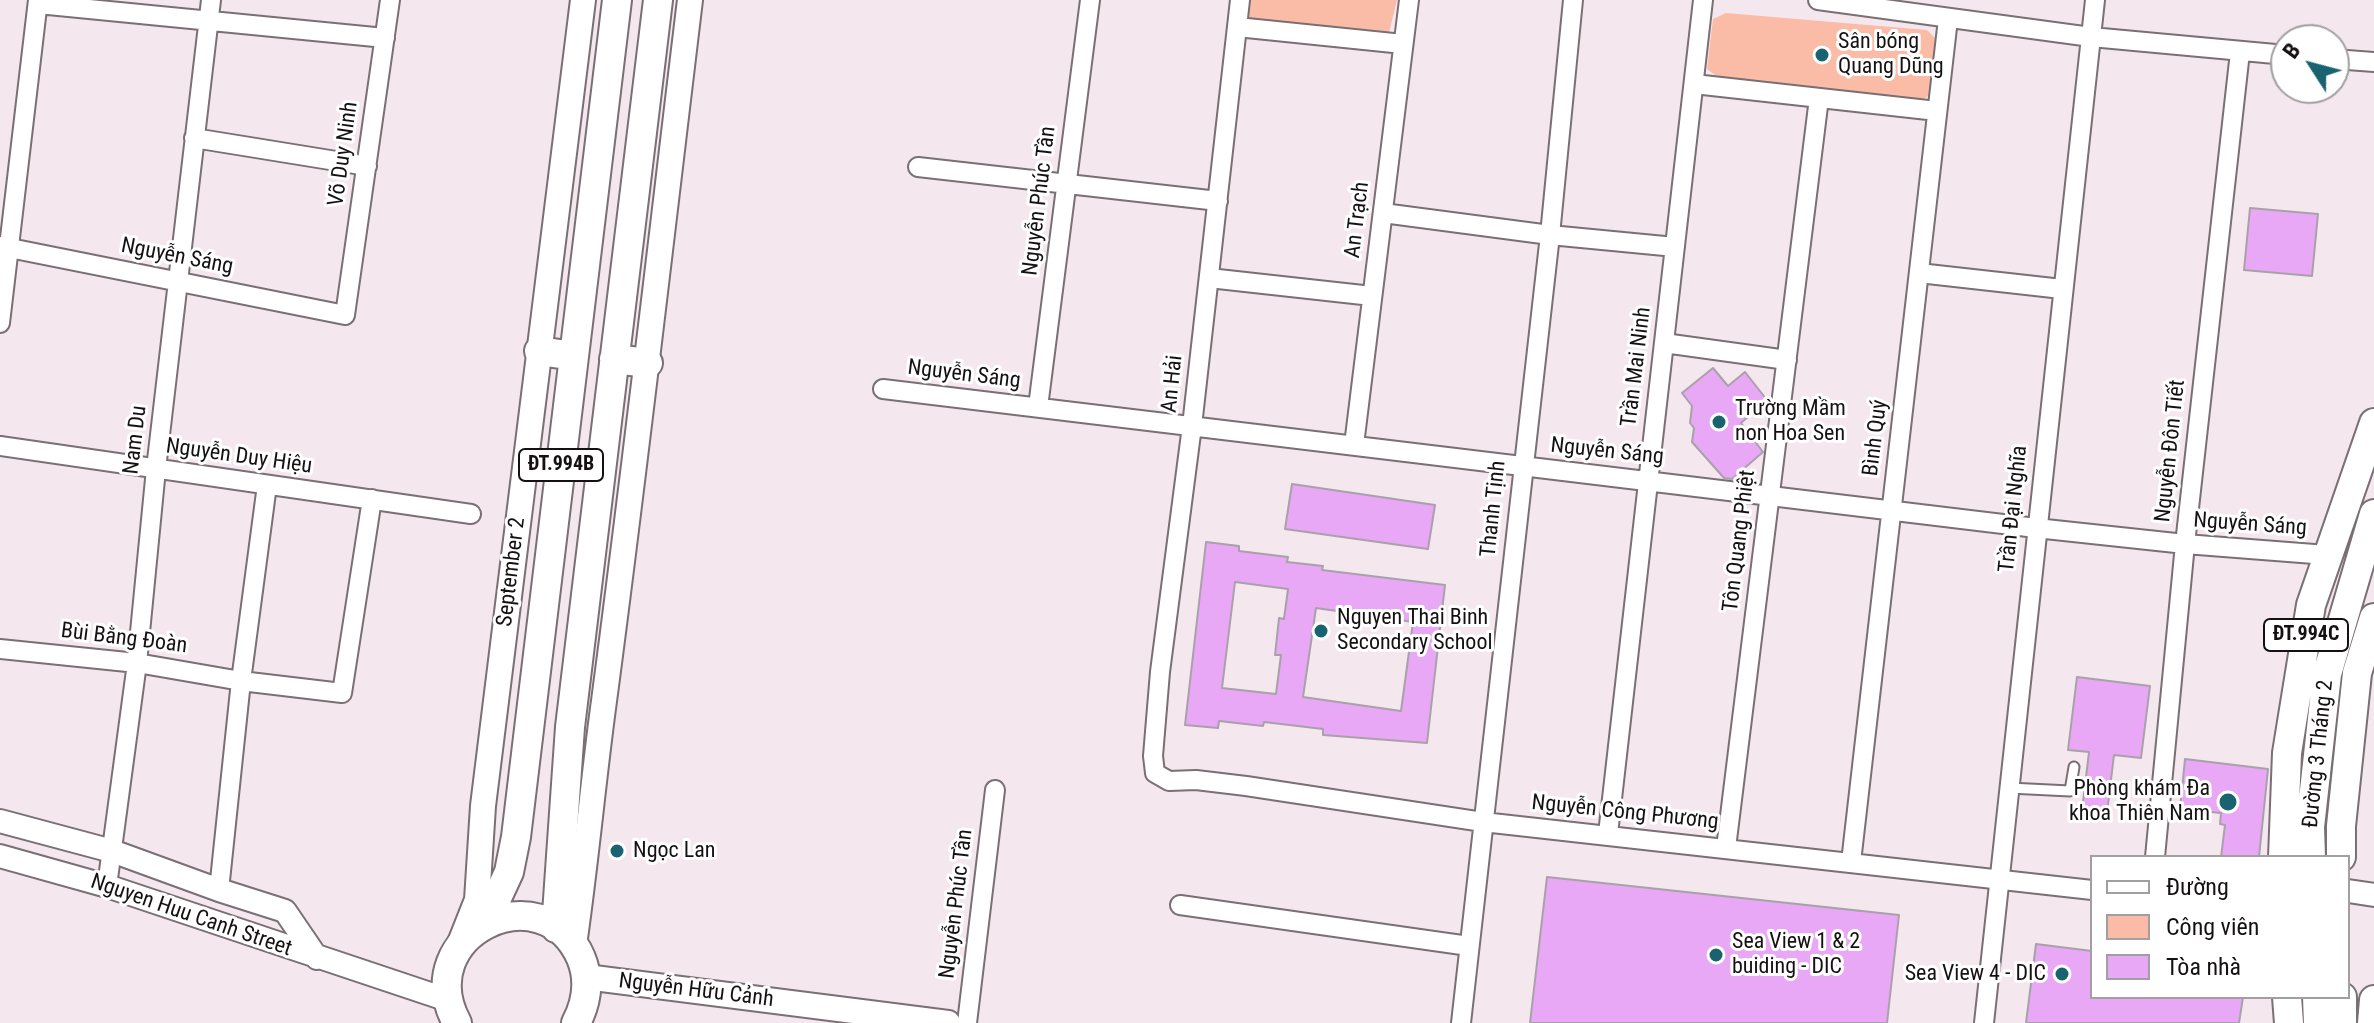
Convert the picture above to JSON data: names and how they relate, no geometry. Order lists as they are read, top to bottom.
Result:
{
  "streets": {
    "main road": [
      "ĐT.994B",
      "September 2",
      "ĐT.994C",
      "Đường 3 Tháng 2",
      "Nguyễn Hữu Cảnh"
    ],
    "street": [
      "Võ Duy Ninh",
      "Nguyễn Phúc Tần",
      "An Trạch",
      "Nguyễn Sáng",
      "Trần Mai Ninh",
      "An Hải",
      "Bình Quý",
      "Nam Du",
      "Nguyễn Đôn Tiết",
      "Nguyễn Duy Hiệu",
      "Thanh Tịnh",
      "Trần Đại Nghĩa",
      "Tôn Quang Phiệt",
      "Bùi Bằng Đoàn",
      "Nguyễn Công Phương",
      "Nguyen Huu Canh Street"
    ]
  },
  "crossings": [
    ["Võ Duy Ninh", "Nguyễn Sáng"],
    ["Nguyễn Phúc Tần", "Nguyễn Sáng"],
    ["An Trạch", "Nguyễn Sáng"],
    ["Nguyễn Sáng", "Trần Mai Ninh"],
    ["Nguyễn Sáng", "An Hải"],
    ["Nguyễn Sáng", "Bình Quý"],
    ["Nguyễn Sáng", "Nam Du"],
    ["Nguyễn Sáng", "Nguyễn Đôn Tiết"],
    ["Nguyễn Sáng", "Thanh Tịnh"],
    ["Nguyễn Sáng", "Trần Đại Nghĩa"],
    ["Nguyễn Sáng", "Tôn Quang Phiệt"],
    ["Nguyễn Sáng", "Đường 3 Tháng 2"],
    ["Trần Mai Ninh", "Nguyễn Công Phương"],
    ["An Hải", "Nguyễn Công Phương"],
    ["Bình Quý", "Nguyễn Công Phương"],
    ["Nam Du", "Nguyễn Duy Hiệu"],
    ["Nam Du", "Bùi Bằng Đoàn"],
    ["Nam Du", "Nguyen Huu Canh Street"],
    ["Nguyễn Duy Hiệu", "Bùi Bằng Đoàn"],
    ["ĐT.994B", "September 2"],
    ["ĐT.994B", "Nguyễn Hữu Cảnh"],
    ["Thanh Tịnh", "Nguyễn Công Phương"],
    ["Trần Đại Nghĩa", "Nguyễn Công Phương"],
    ["Tôn Quang Phiệt", "Nguyễn Công Phương"]
  ],
  "places": [
    "Sân bóng Quang Dũng",
    "Trường Mầm non Hoa Sen",
    "Nguyen Thai Binh Secondary School",
    "Phòng khám Đa khoa Thiên Nam",
    "Ngọc Lan",
    "Sea View 1 & 2 buiding - DIC",
    "Sea View 4 - DIC"
  ],
  "legend": ["Đường", "Công viên", "Tòa nhà"],
  "north": "top left"
}
